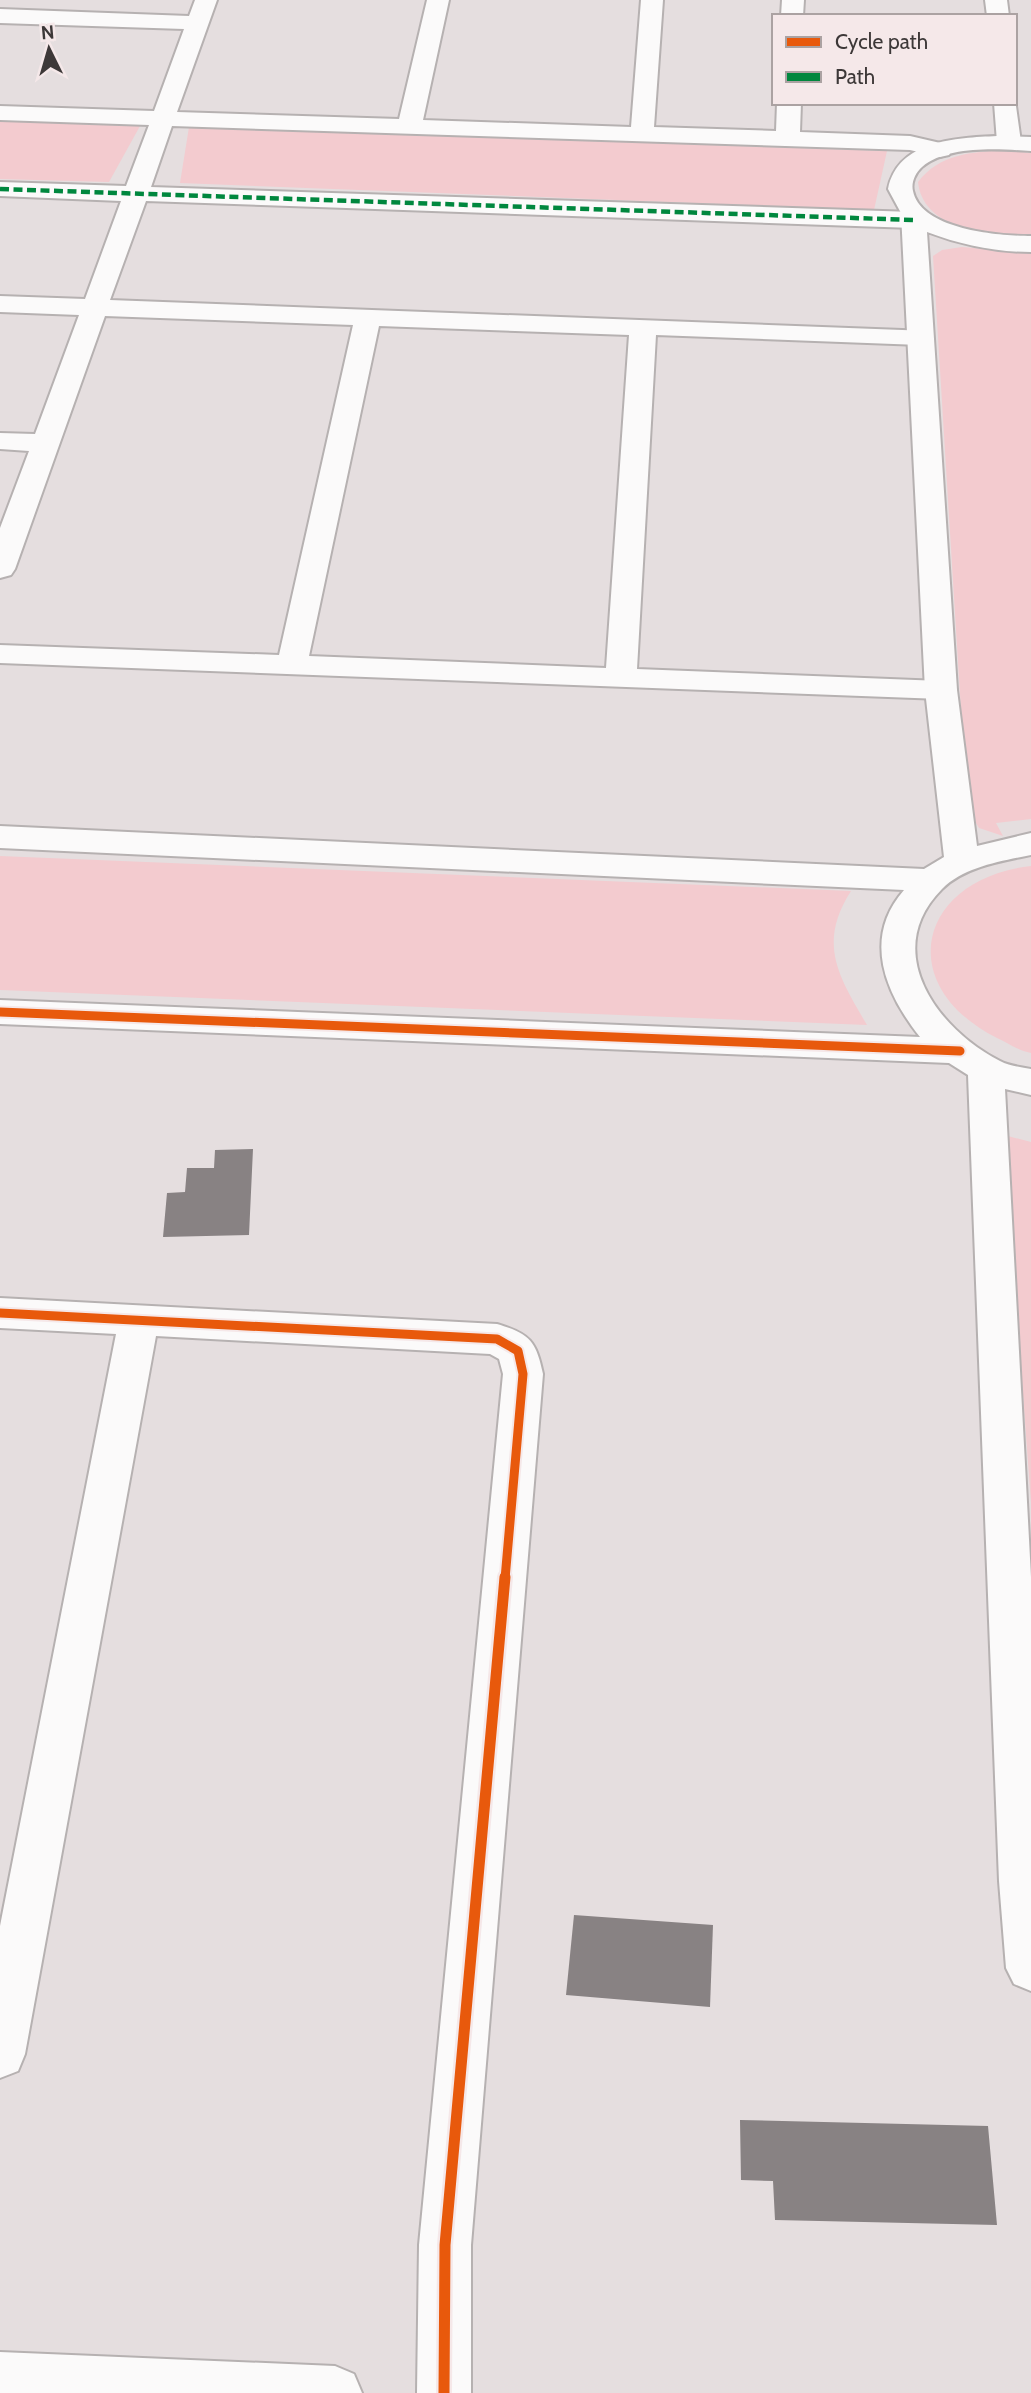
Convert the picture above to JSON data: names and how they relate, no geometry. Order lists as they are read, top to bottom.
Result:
{
  "legend": ["Cycle path", "Path"],
  "north": "top"
}
